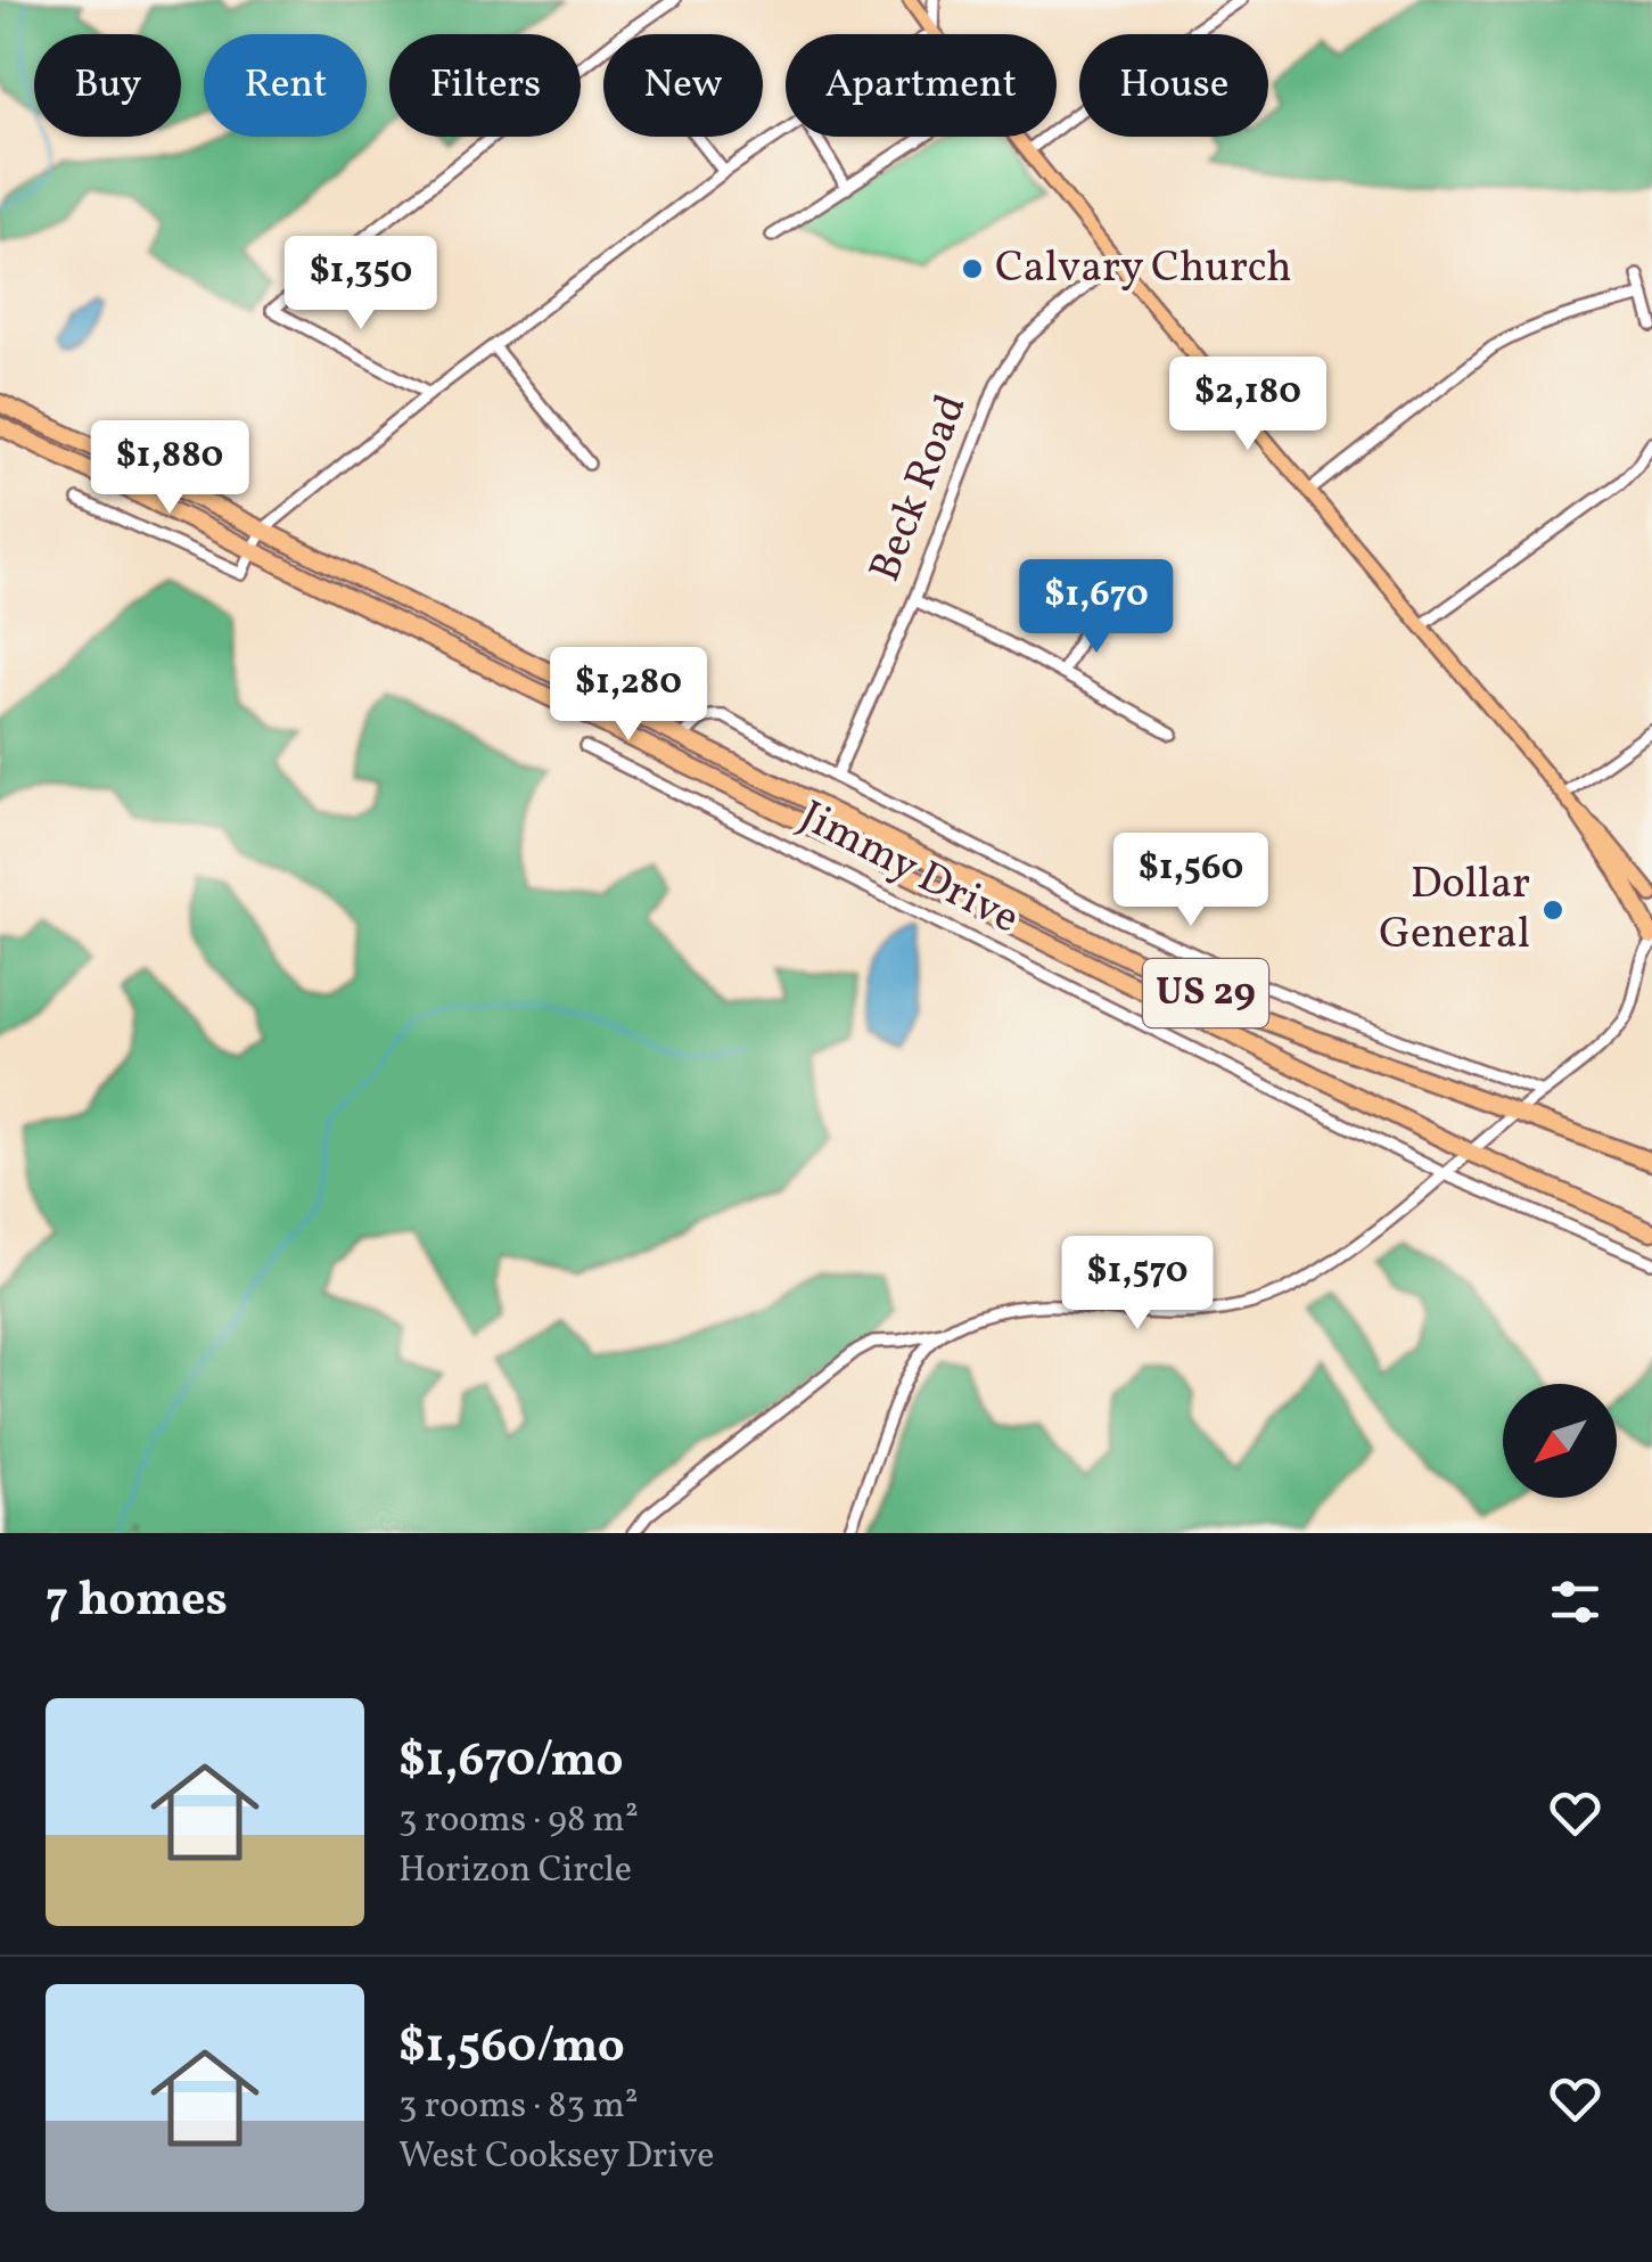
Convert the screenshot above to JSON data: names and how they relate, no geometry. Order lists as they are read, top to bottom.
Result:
{
  "streets": {
    "highway": ["US 29"],
    "street": ["Beck Road", "Jimmy Drive"]
  },
  "places": ["Calvary Church", "Dollar General"],
  "north": "bottom left",
  "page": {
    "chip": [
      "Buy",
      "Rent",
      "Filters",
      "New",
      "Apartment",
      "House"
    ],
    "price": [
      "$1,350",
      "$2,180",
      "$1,880",
      "$1,670",
      "$1,280",
      "$1,560",
      "$1,570"
    ],
    "heading": "7 homes",
    "list": [
      {
        "name": "$1,670/mo",
        "note": "3 rooms · 98 m² · Horizon Circle"
      },
      {
        "name": "$1,560/mo",
        "note": "3 rooms · 83 m² · West Cooksey Drive"
      }
    ]
  }
}
